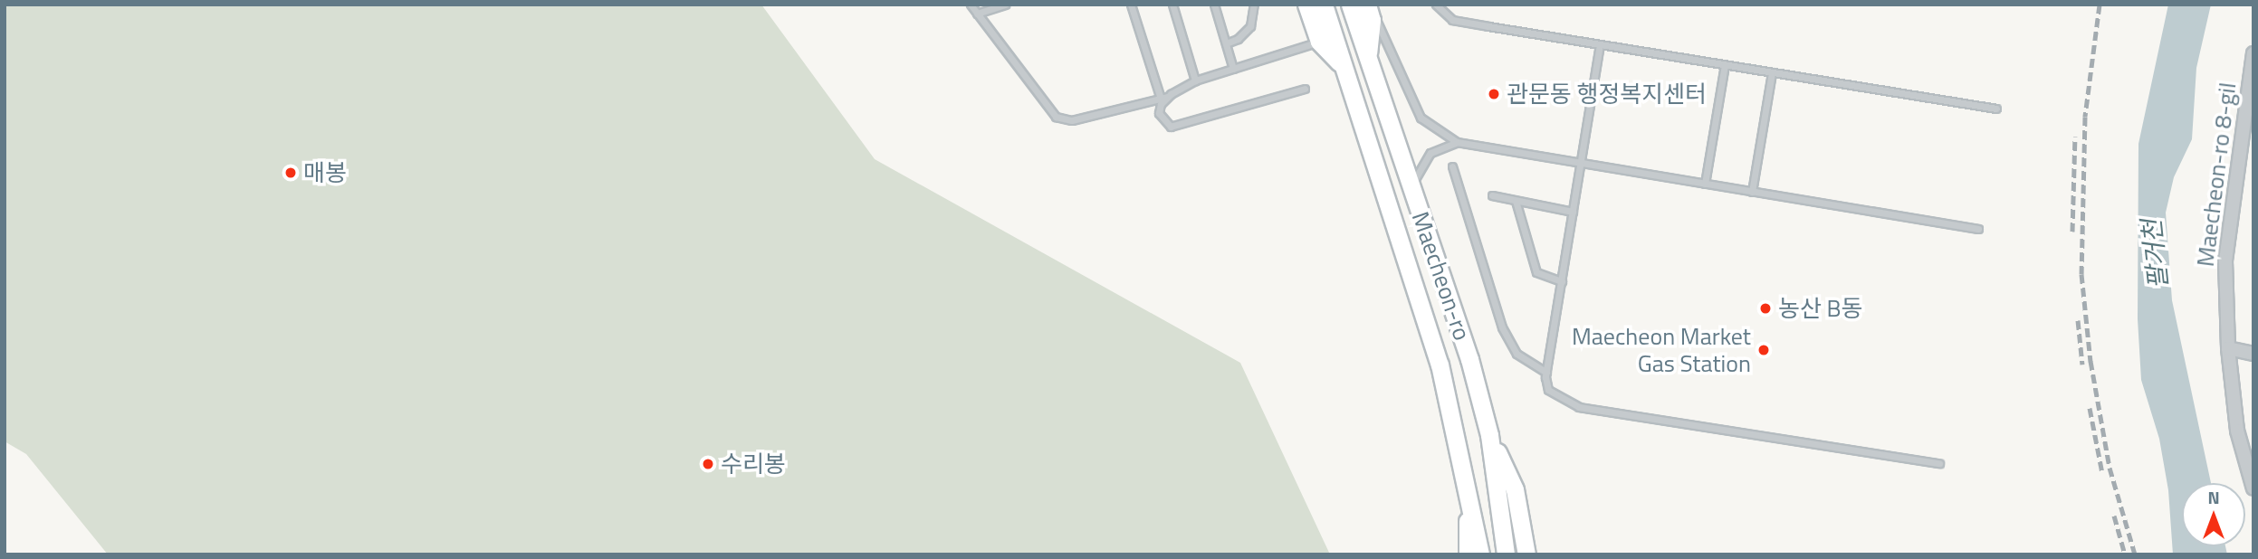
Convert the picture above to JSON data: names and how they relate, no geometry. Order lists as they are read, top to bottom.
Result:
{
  "streets": {
    "main road": ["Maecheon-ro"],
    "street": ["Maecheon-ro 8-gil"]
  },
  "water": ["팔거천"],
  "places": [
    "관문동 행정복지센터",
    "매봉",
    "농산 B동",
    "Maecheon Market Gas Station",
    "수리봉"
  ],
  "north": "top"
}
